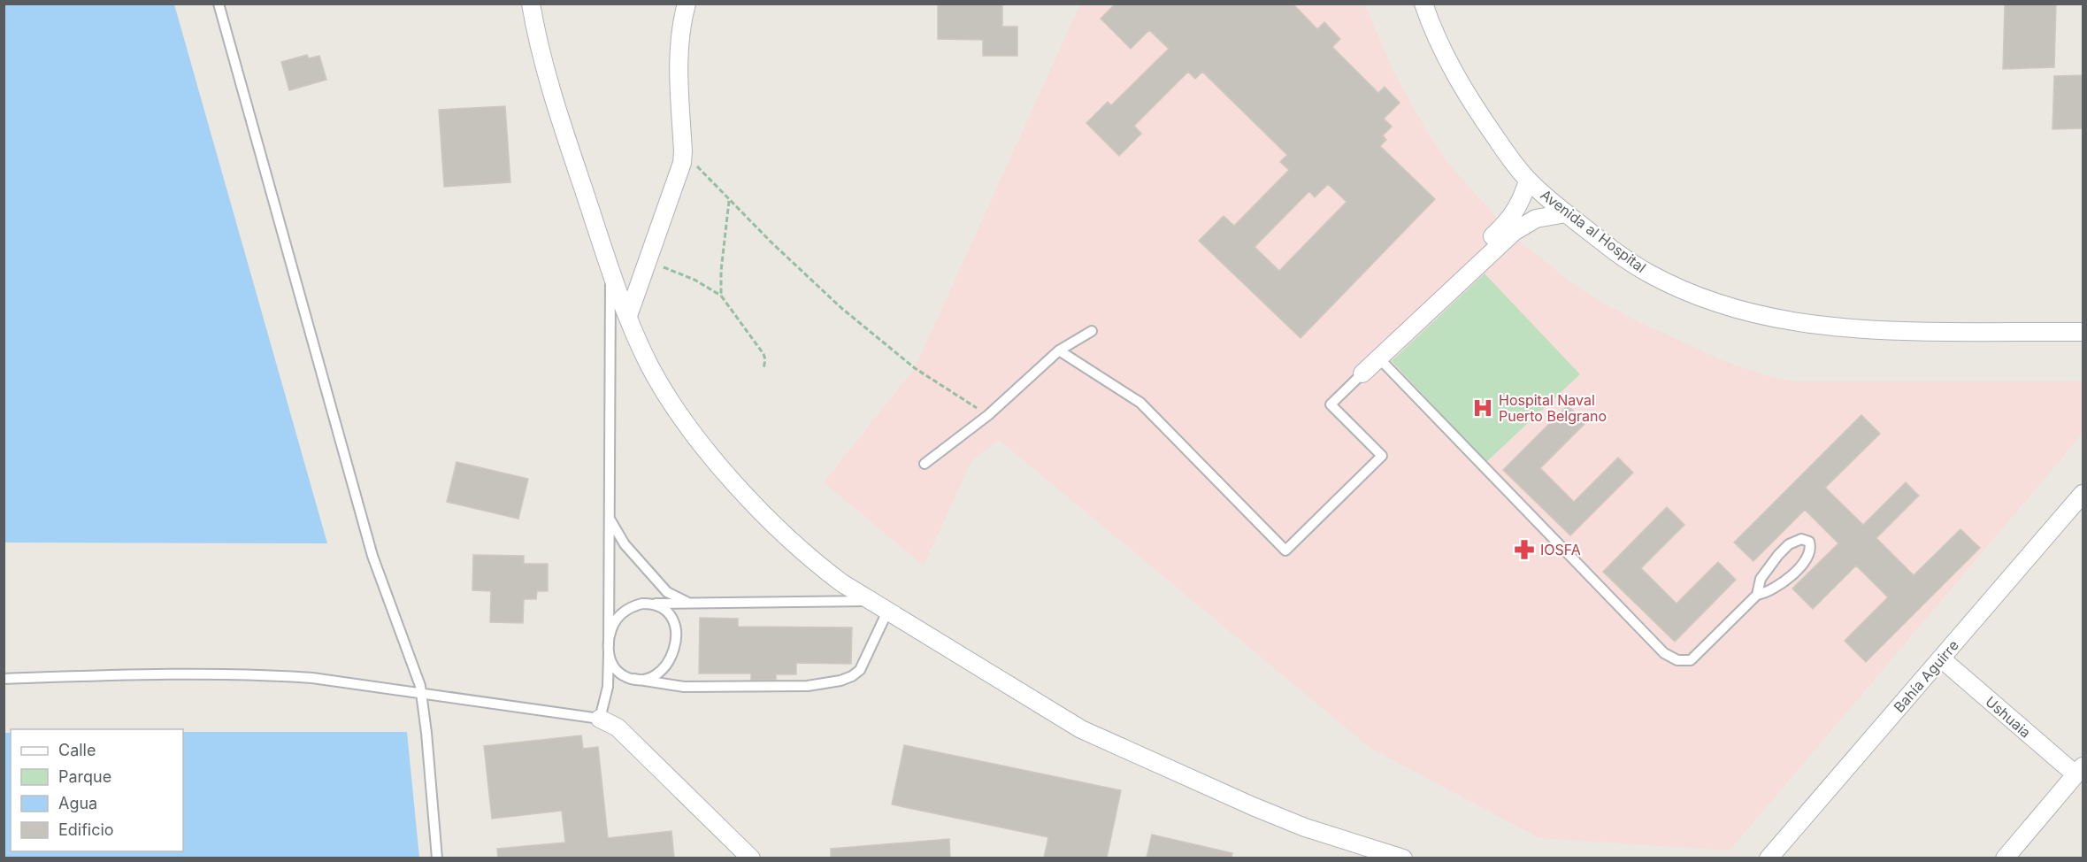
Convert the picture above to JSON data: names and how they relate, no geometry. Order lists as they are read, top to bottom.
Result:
{
  "streets": {
    "street": ["Avenida al Hospital", "Bahía Aguirre", "Ushuaia"]
  },
  "crossings": [
    ["Bahía Aguirre", "Ushuaia"]
  ],
  "places": {
    "hospital": ["Hospital Naval Puerto Belgrano"],
    "pharmacy": ["IOSFA"]
  },
  "legend": [
    "Calle",
    "Parque",
    "Agua",
    "Edificio"
  ]
}
